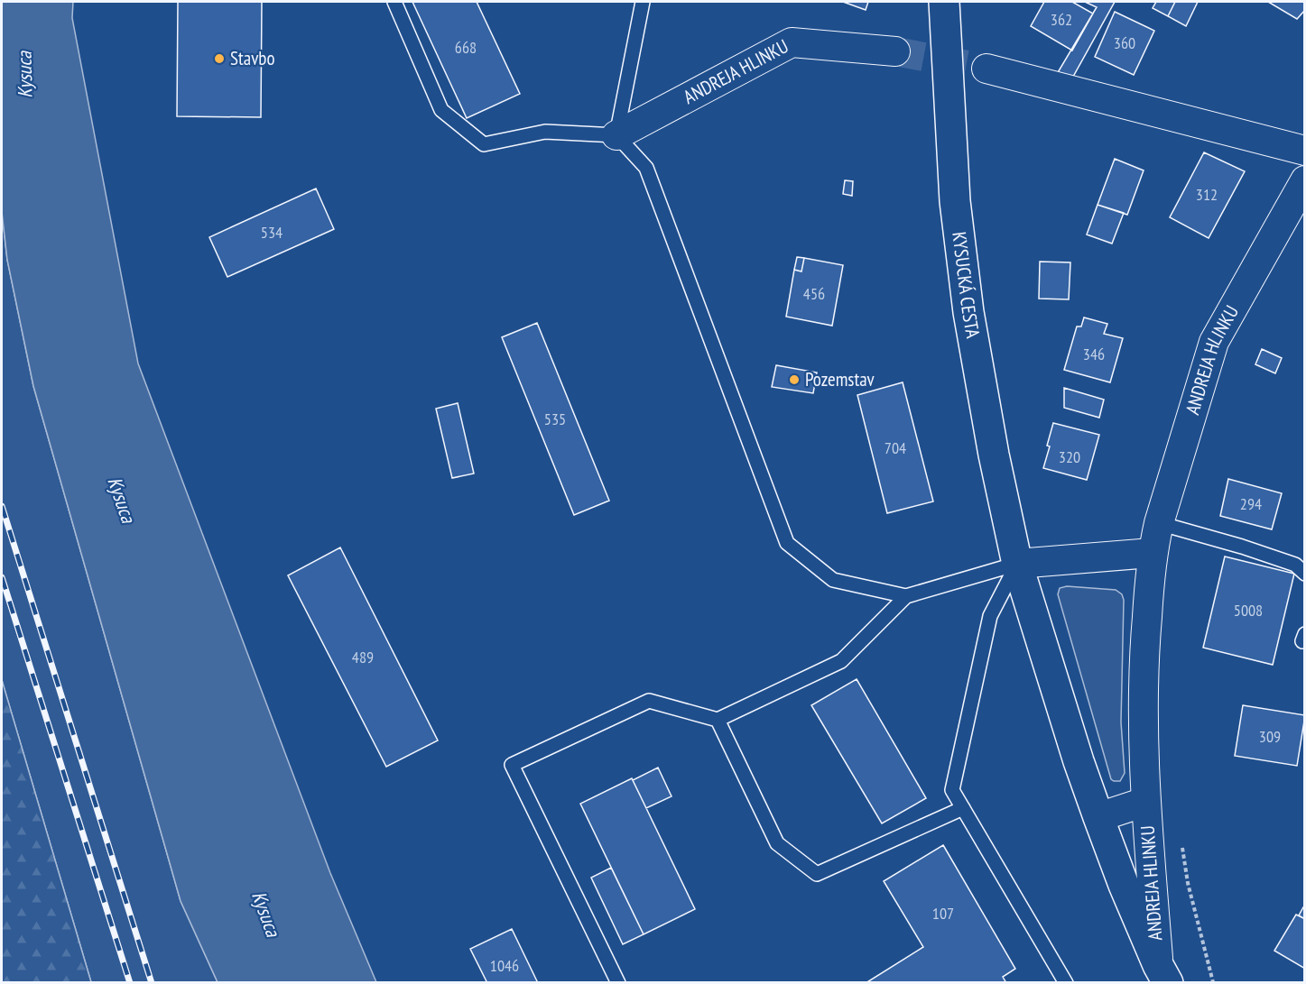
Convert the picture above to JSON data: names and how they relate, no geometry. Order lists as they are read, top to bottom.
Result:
{
  "streets": {
    "main road": ["KYSUCKÁ CESTA"],
    "street": ["ANDREJA HLINKU"]
  },
  "crossings": [
    ["ANDREJA HLINKU", "KYSUCKÁ CESTA"]
  ],
  "water": ["Kysuca"],
  "places": ["Stavbo", "Pozemstav"],
  "house_numbers": [
    "362",
    "360",
    "668",
    "312",
    "534",
    "456",
    "346",
    "535",
    "704",
    "320",
    "294",
    "5008",
    "489",
    "309",
    "107",
    "1046"
  ]
}
